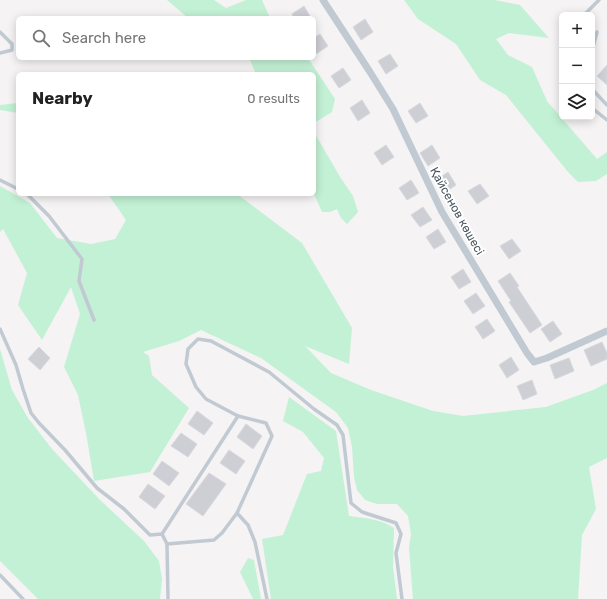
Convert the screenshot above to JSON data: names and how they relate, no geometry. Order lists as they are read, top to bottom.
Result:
{
  "streets": {
    "street": ["Қайсенов көшесі"]
  },
  "page": {
    "map_buttons": ["+", "−"],
    "search": "Search here",
    "heading": ["Nearby", "0 results"]
  }
}
